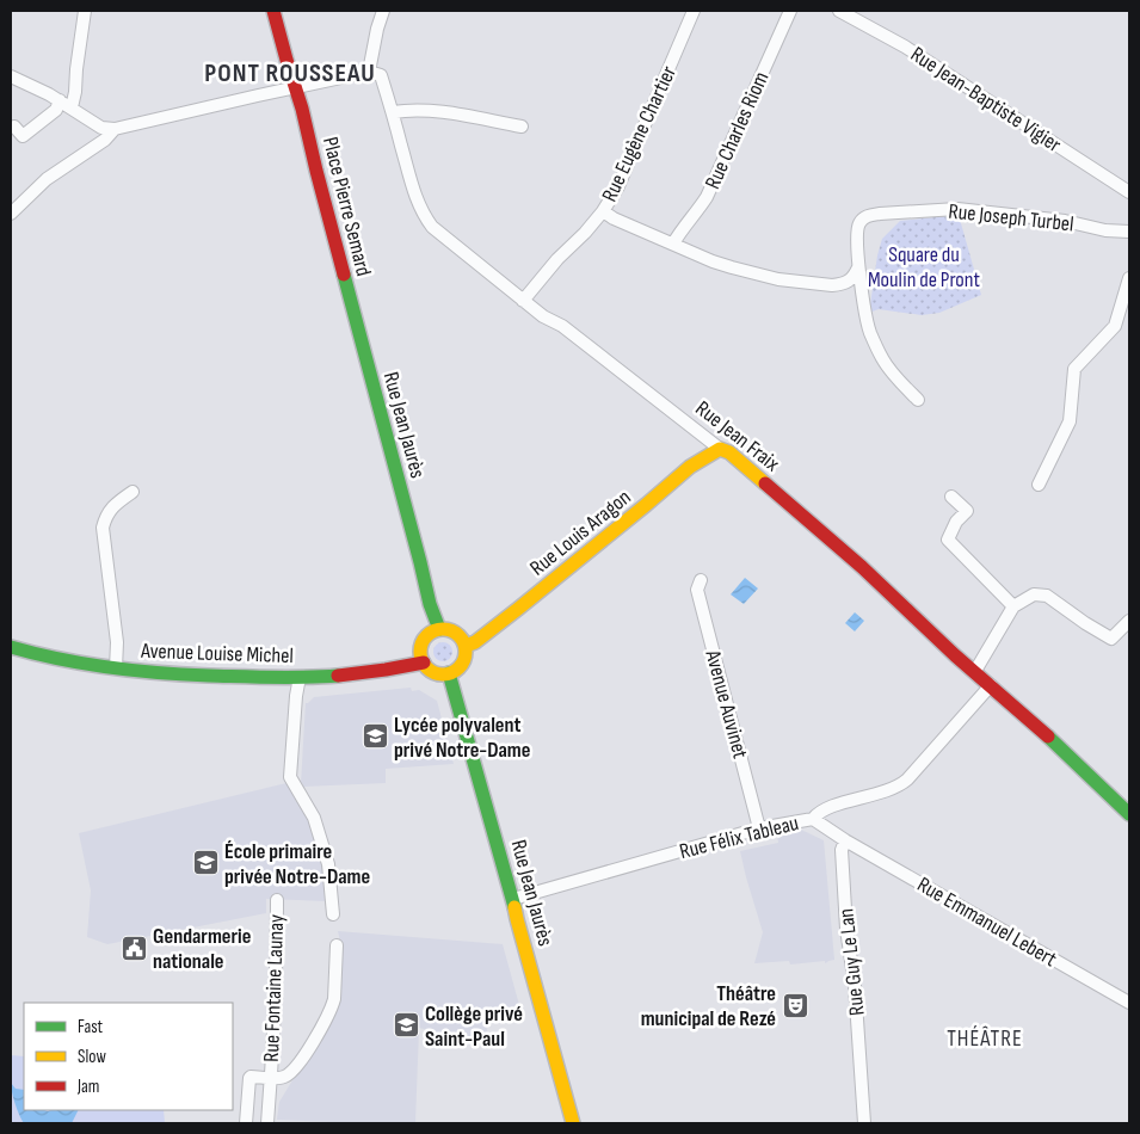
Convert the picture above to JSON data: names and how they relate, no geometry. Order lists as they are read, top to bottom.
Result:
{
  "streets": {
    "street": [
      "Rue Jean-Baptiste Vigier",
      "Rue Charles Riom",
      "Rue Eugène Chartier",
      "Place Pierre Semard",
      "Rue Joseph Turbel",
      "Rue Jean Jaurès",
      "Rue Jean Fraix",
      "Rue Louis Aragon",
      "Avenue Louise Michel",
      "Avenue Auvinet",
      "Rue Félix Tableau",
      "Rue Emmanuel Lebert",
      "Rue Guy Le Lan",
      "Rue Fontaine Launay"
    ]
  },
  "crossings": [
    ["Rue Eugène Chartier", "Rue Jean Fraix"],
    ["Place Pierre Semard", "Rue Jean Jaurès"],
    ["Rue Jean Jaurès", "Rue Louis Aragon"],
    ["Rue Jean Jaurès", "Avenue Louise Michel"],
    ["Rue Jean Jaurès", "Rue Félix Tableau"],
    ["Rue Jean Fraix", "Rue Louis Aragon"],
    ["Rue Jean Fraix", "Rue Félix Tableau"],
    ["Rue Louis Aragon", "Avenue Louise Michel"],
    ["Avenue Auvinet", "Rue Félix Tableau"],
    ["Rue Emmanuel Lebert", "Rue Guy Le Lan"]
  ],
  "districts": ["PONT ROUSSEAU", "THÉÂTRE"],
  "parks": ["Square du Moulin de Pront"],
  "places": {
    "school or university": ["Lycée polyvalent privé Notre-Dame", "École primaire privée Notre-Dame", "Collège privé Saint-Paul"],
    "public building": ["Gendarmerie nationale"],
    "theatre": ["Théâtre municipal de Rezé"]
  },
  "legend": ["Fast", "Slow", "Jam"]
}
